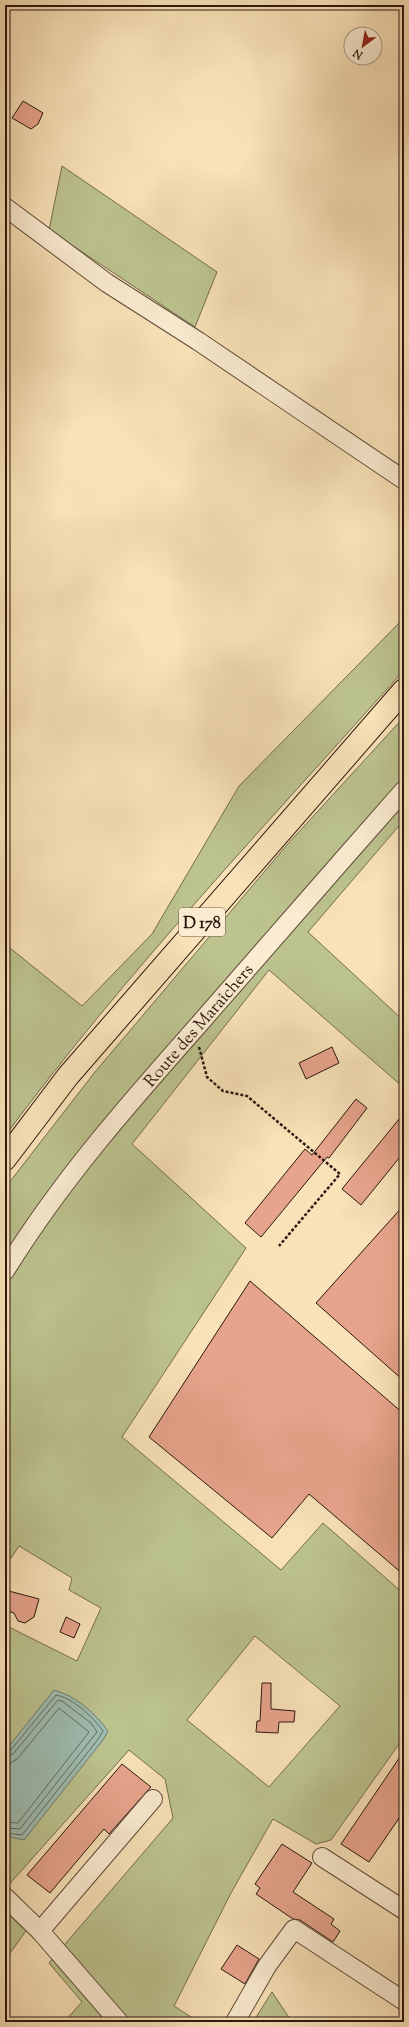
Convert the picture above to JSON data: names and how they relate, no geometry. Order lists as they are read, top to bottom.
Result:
{
  "streets": {
    "main road": ["D 178"],
    "street": ["Route des Maraîchers"]
  },
  "north": "bottom left"
}
